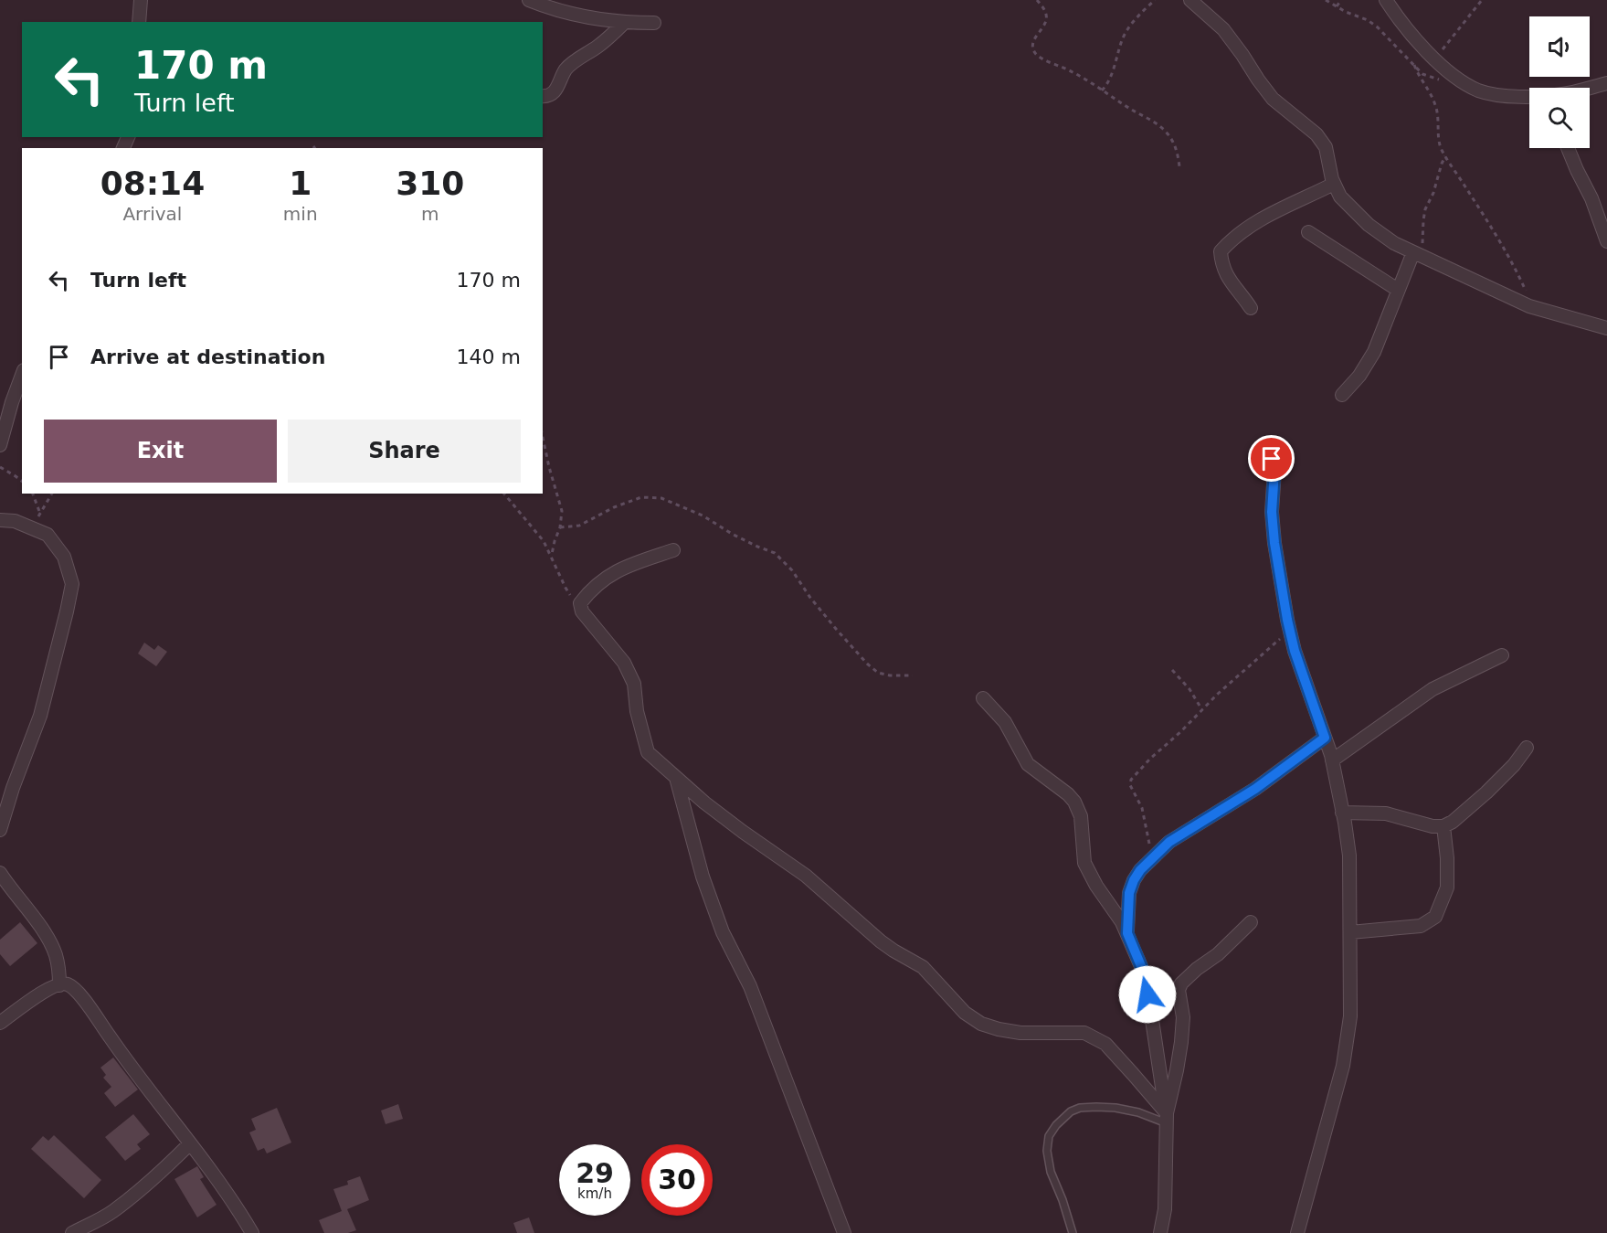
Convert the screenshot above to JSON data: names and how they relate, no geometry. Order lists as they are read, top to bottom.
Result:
{
  "page": {
    "turn": ["170 m", "Turn left"],
    "eta": [
      "08:14",
      "Arrival",
      "1",
      "min",
      "310",
      "m"
    ],
    "list": [
      {
        "name": "Turn left",
        "value": "170 m"
      },
      {
        "name": "Arrive at destination",
        "value": "140 m"
      }
    ],
    "buttons": ["Exit", "Share"],
    "speed": "29 km/h",
    "limit": "30"
  }
}
